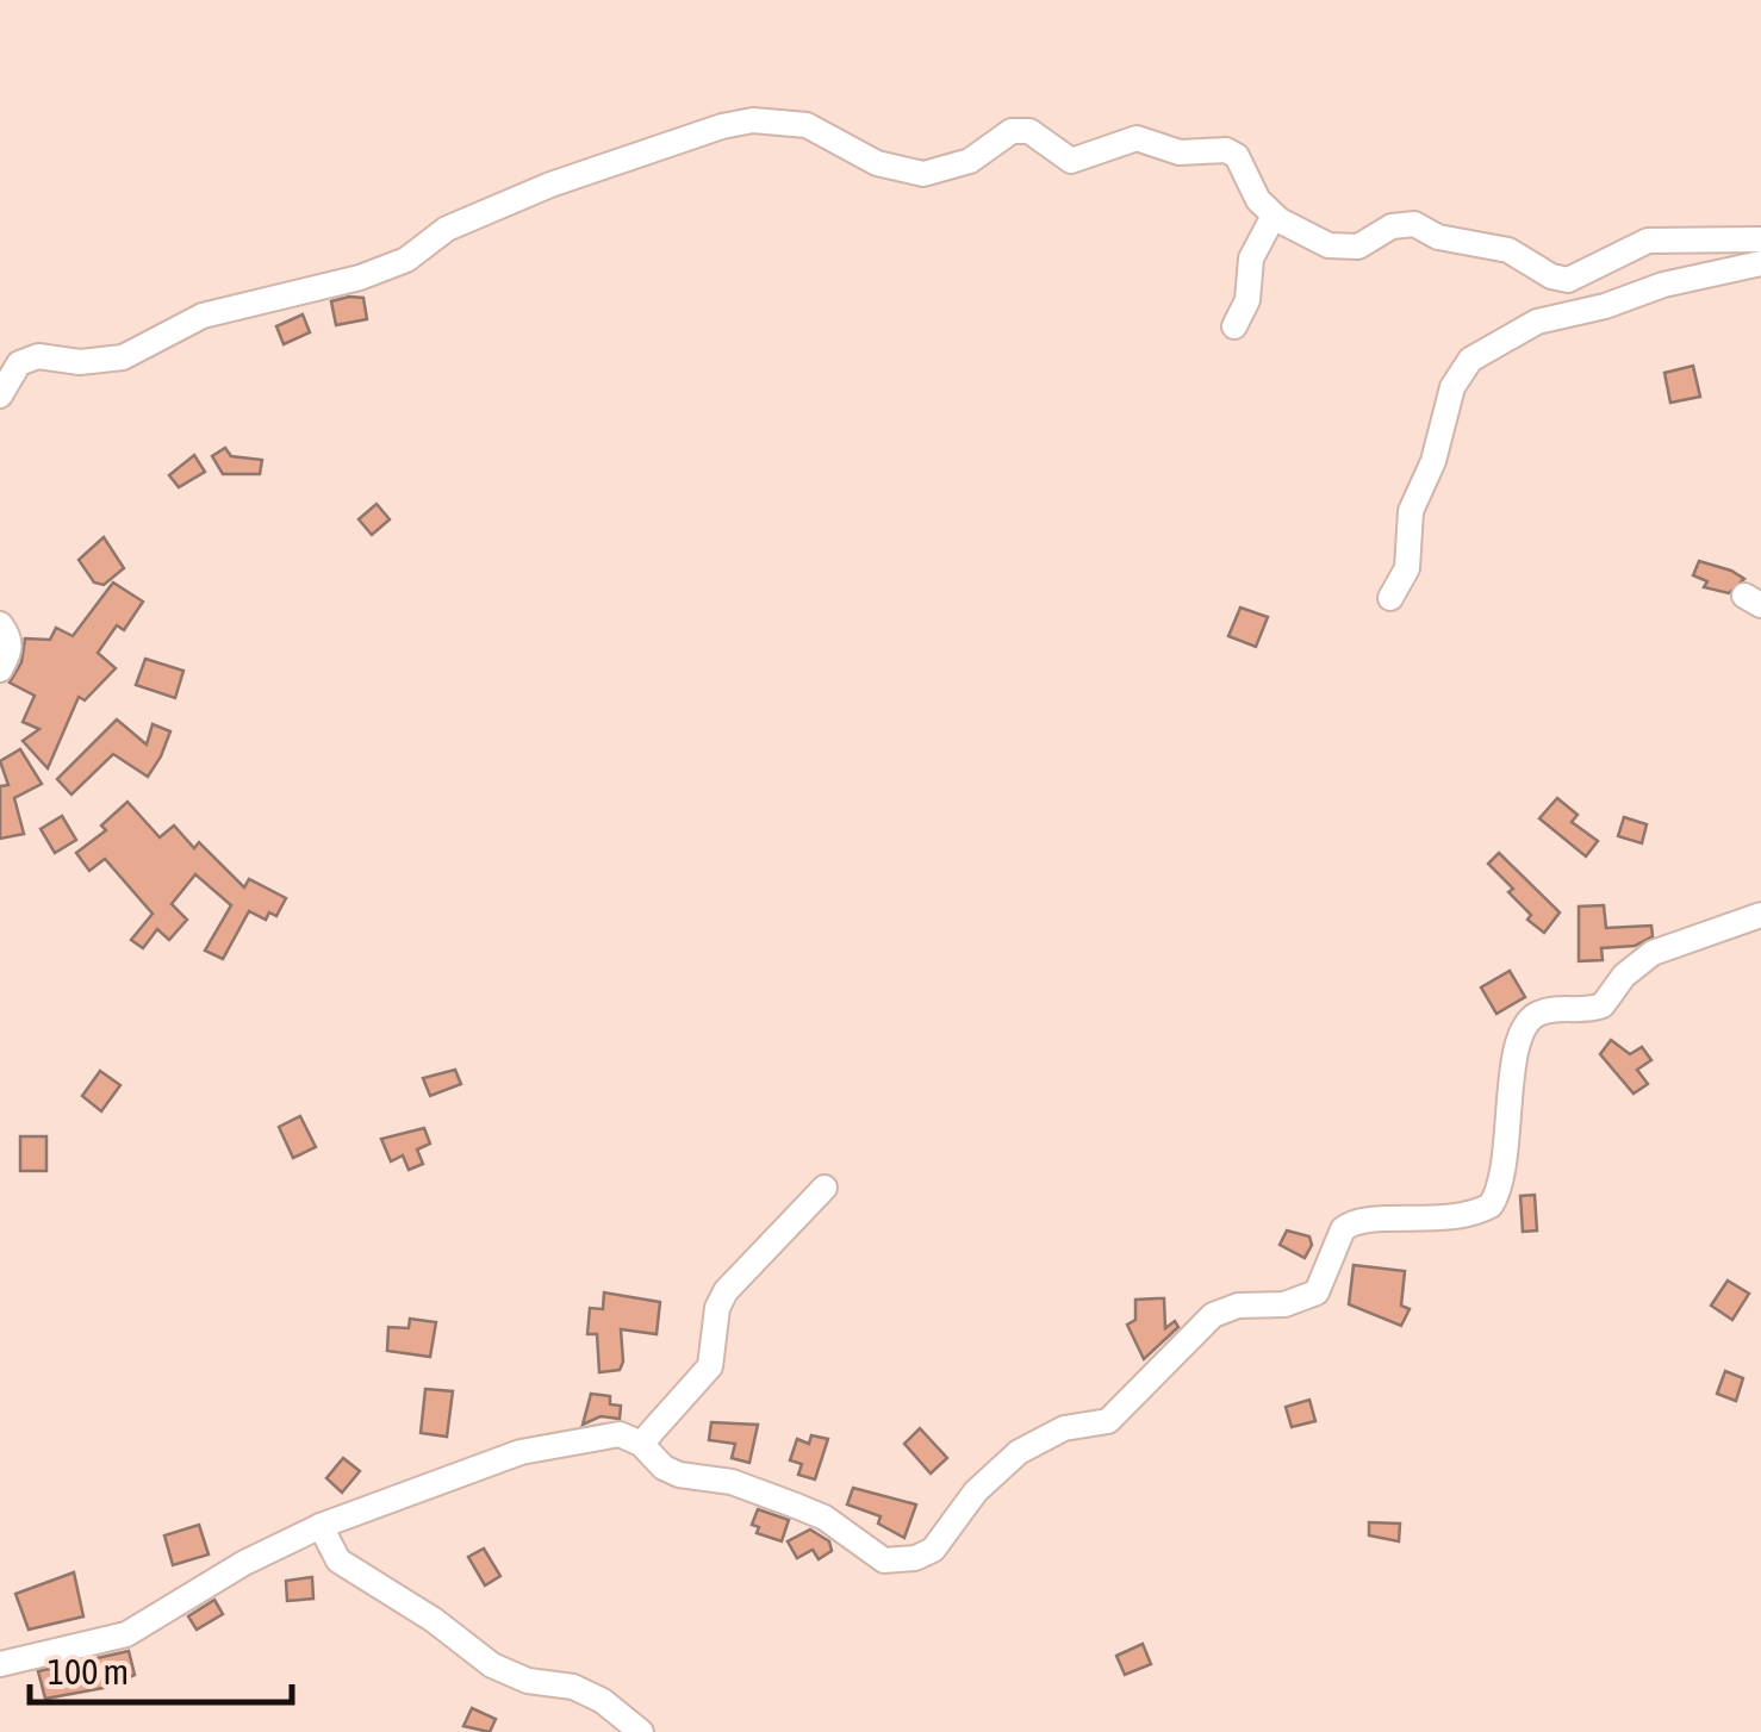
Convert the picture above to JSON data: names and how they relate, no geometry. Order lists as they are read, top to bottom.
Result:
{
  "scale_bar": "100 m"
}
